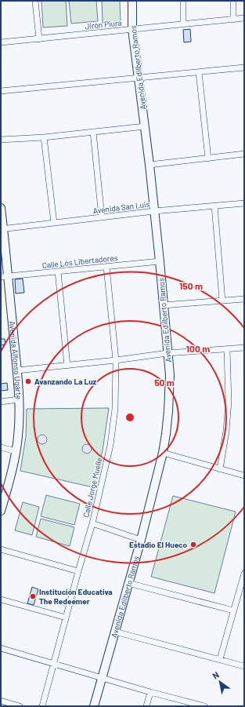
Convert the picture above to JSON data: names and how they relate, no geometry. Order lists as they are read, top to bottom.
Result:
{
  "streets": {
    "street": [
      "Jirón Piura",
      "Avenida Edilberto Ramos",
      "Avenida San Luis",
      "Calle Los Libertadores",
      "Avenida Alfonso Ugarte",
      "Calle Jorge Muelle"
    ]
  },
  "crossings": [
    ["Jirón Piura", "Avenida Edilberto Ramos"],
    ["Avenida Edilberto Ramos", "Avenida San Luis"],
    ["Avenida Edilberto Ramos", "Calle Los Libertadores"],
    ["Avenida San Luis", "Avenida Alfonso Ugarte"],
    ["Calle Los Libertadores", "Avenida Alfonso Ugarte"],
    ["Calle Los Libertadores", "Calle Jorge Muelle"]
  ],
  "places": ["Avanzando La Luz", "Estadio El Hueco", "Institución Educativa The Redeemer"],
  "north": "top left",
  "rings": ["150 m", "100 m", "50 m"]
}
